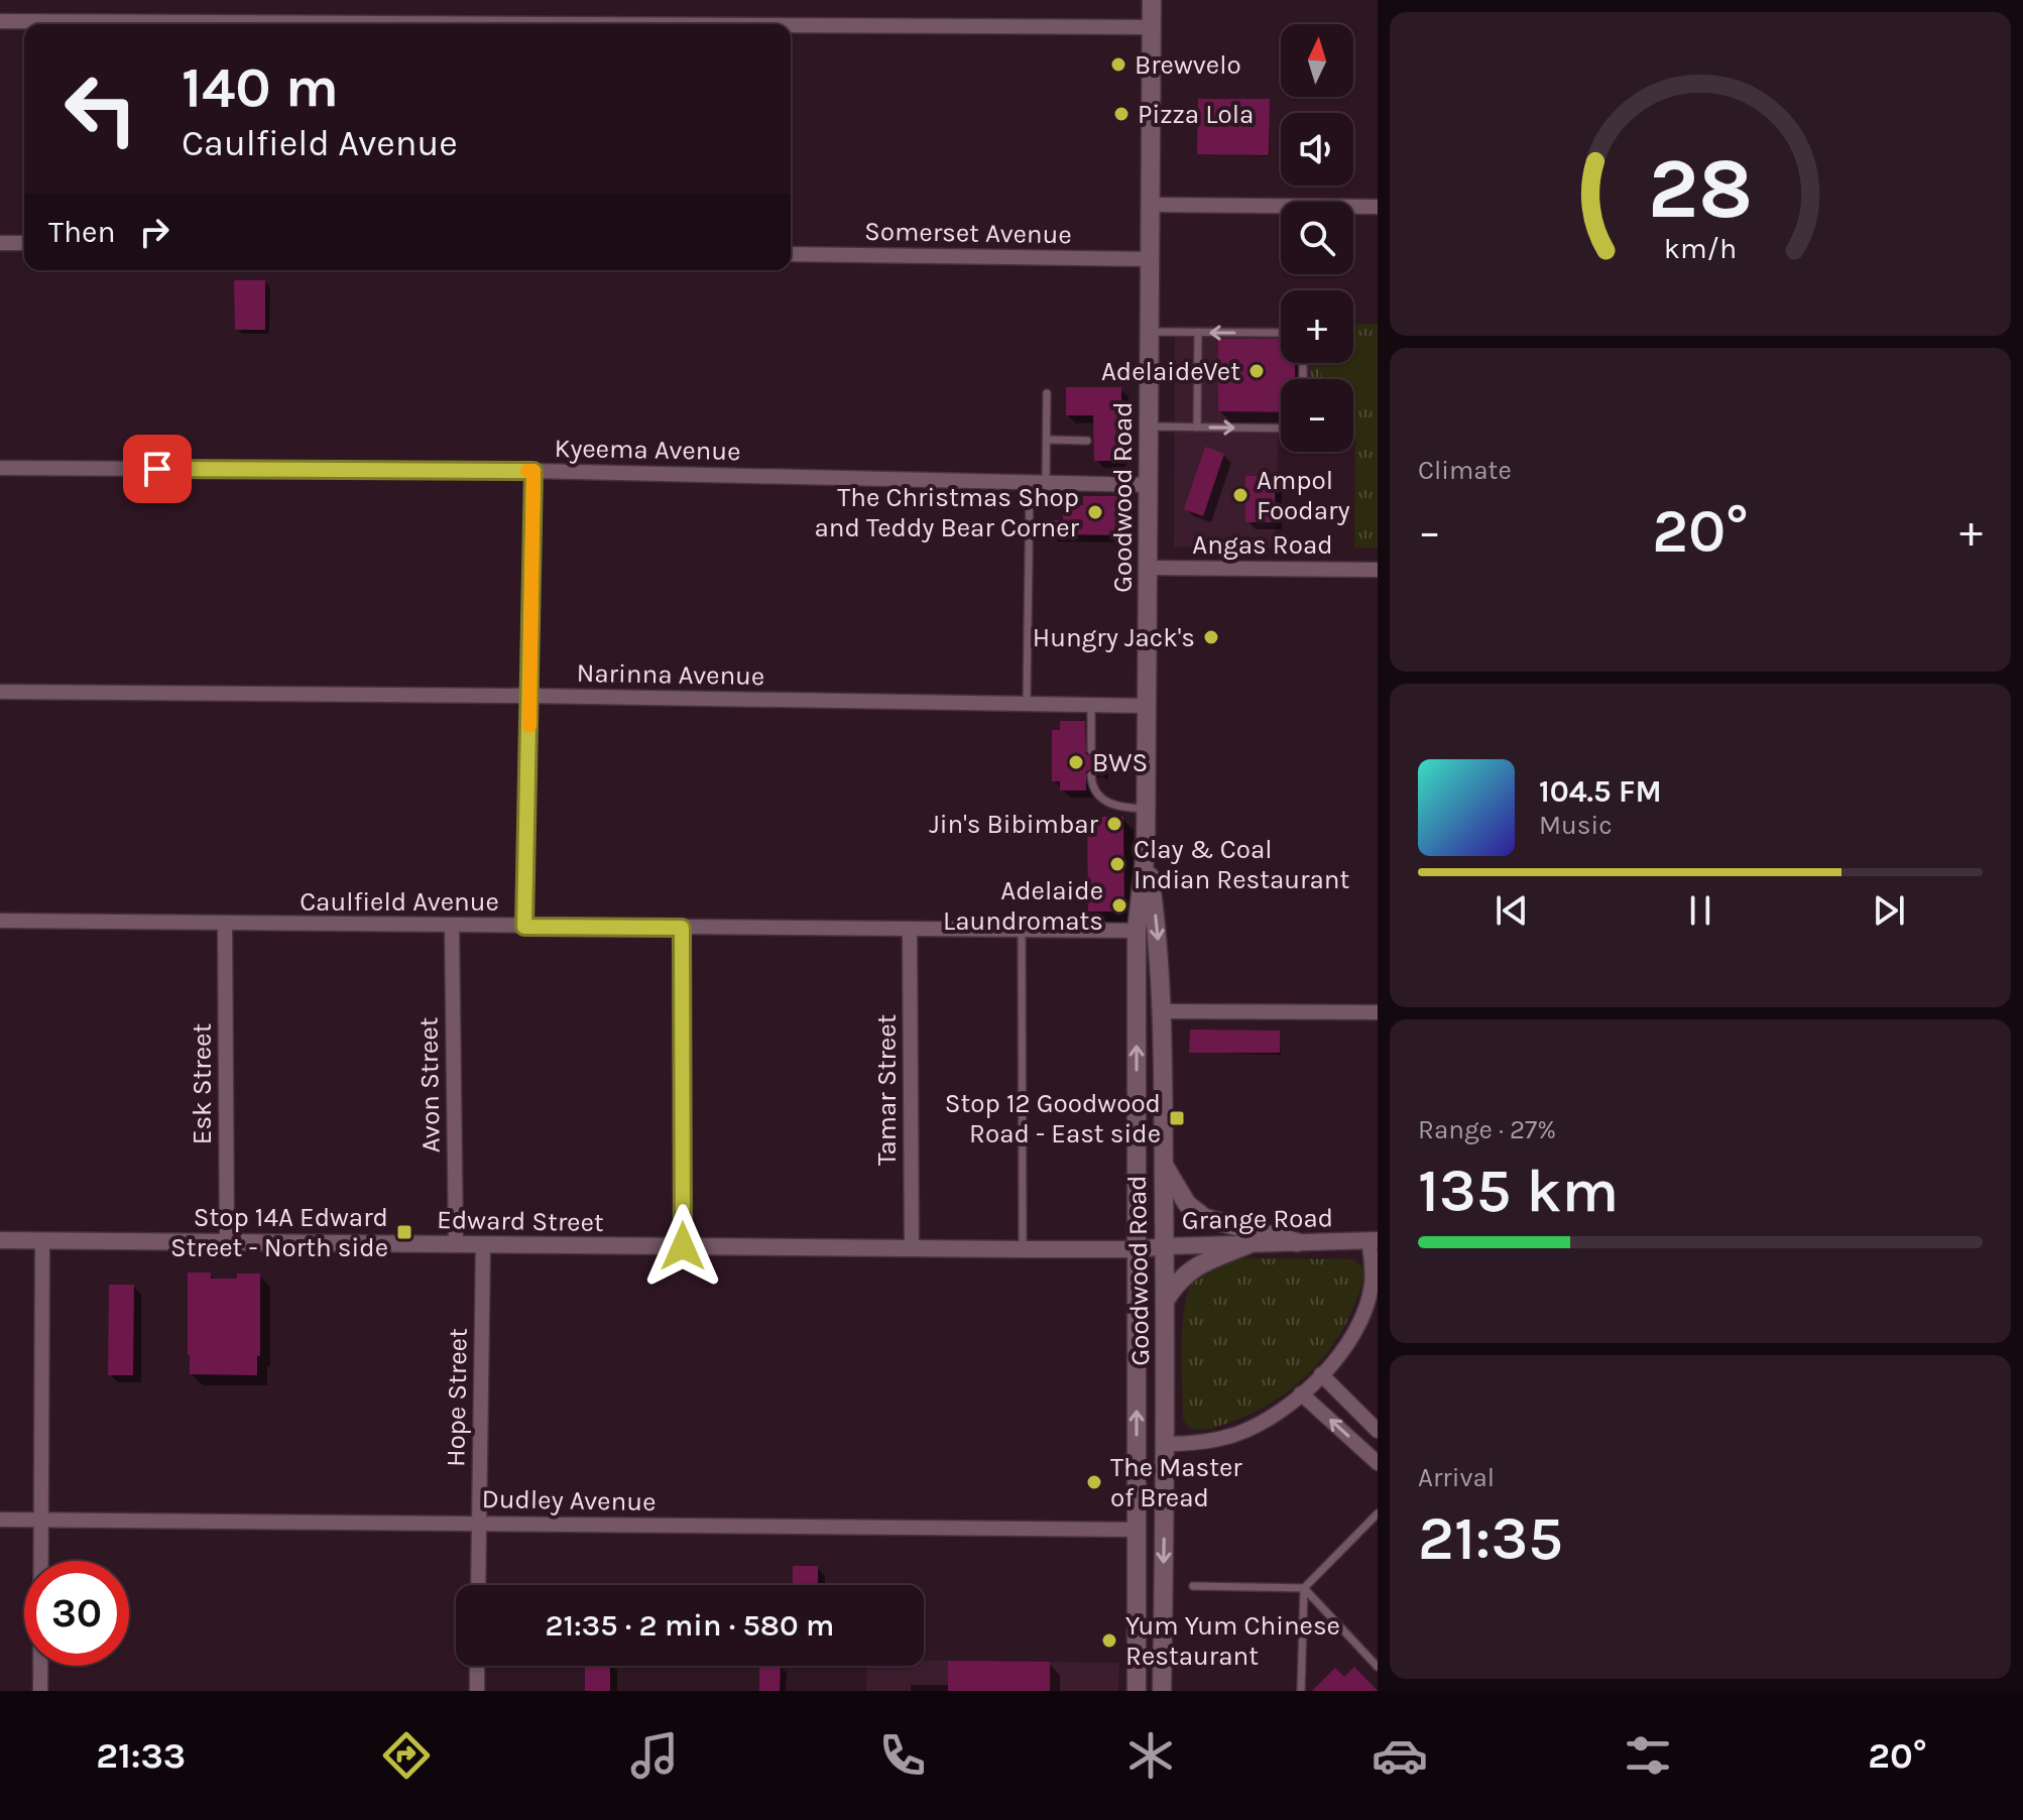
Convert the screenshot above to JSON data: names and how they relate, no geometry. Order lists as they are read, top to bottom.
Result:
{
  "streets": {
    "main road": ["Goodwood Road"],
    "street": [
      "Somerset Avenue",
      "Kyeema Avenue",
      "Angas Road",
      "Narinna Avenue",
      "Caulfield Avenue",
      "Esk Street",
      "Avon Street",
      "Tamar Street",
      "Grange Road",
      "Edward Street",
      "Hope Street",
      "Dudley Avenue"
    ]
  },
  "crossings": [
    ["Somerset Avenue", "Goodwood Road"],
    ["Kyeema Avenue", "Goodwood Road"],
    ["Goodwood Road", "Angas Road"],
    ["Goodwood Road", "Narinna Avenue"],
    ["Goodwood Road", "Caulfield Avenue"],
    ["Goodwood Road", "Grange Road"],
    ["Goodwood Road", "Edward Street"],
    ["Goodwood Road", "Dudley Avenue"],
    ["Caulfield Avenue", "Esk Street"],
    ["Caulfield Avenue", "Avon Street"],
    ["Caulfield Avenue", "Tamar Street"],
    ["Esk Street", "Edward Street"],
    ["Avon Street", "Edward Street"],
    ["Tamar Street", "Edward Street"],
    ["Grange Road", "Edward Street"],
    ["Edward Street", "Hope Street"],
    ["Hope Street", "Dudley Avenue"]
  ],
  "places": {
    "other": [
      "Brewvelo",
      "Pizza Lola",
      "AdelaideVet",
      "Ampol Foodary",
      "The Christmas Shop and Teddy Bear Corner",
      "Hungry Jack's",
      "BWS",
      "Jin's Bibimbar",
      "Clay & Coal Indian Restaurant",
      "Adelaide Laundromats",
      "The Master of Bread",
      "Yum Yum Chinese Restaurant"
    ],
    "transit": ["Stop 12 Goodwood Road - East side", "Stop 14A Edward Street - North side"]
  },
  "north": "top",
  "page": {
    "map_buttons": ["+", "−"],
    "turn": ["140 m", "Caulfield Avenue"],
    "then": "Then",
    "tile": [
      "Climate",
      ["Range · 27%", "135 km"],
      ["Arrival", "21:35"]
    ],
    "heat": ["−", "20°", "+"],
    "song": ["104.5 FM", "Music"],
    "limit": "30",
    "trip": "21:35 · 2 min · 580 m",
    "tabs": ["21:33", "20°"],
    "gauge": ["28", "km/h"]
  }
}
